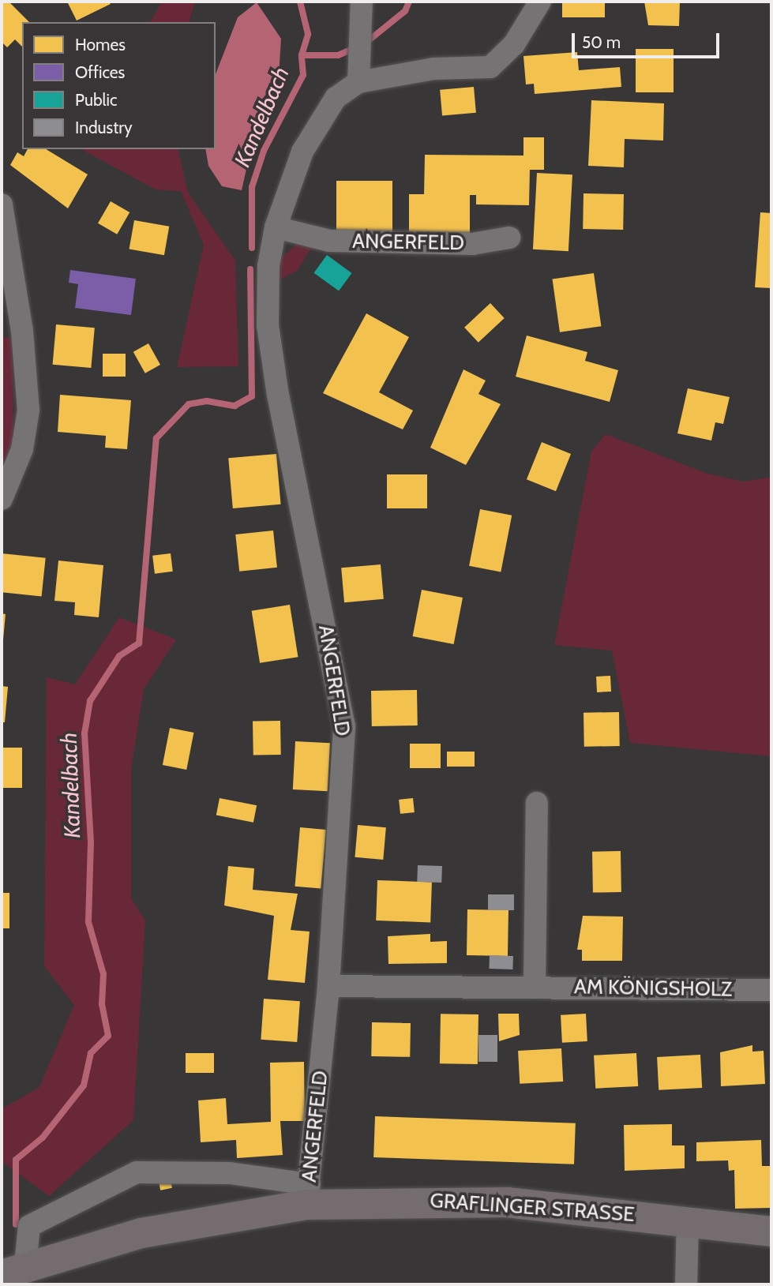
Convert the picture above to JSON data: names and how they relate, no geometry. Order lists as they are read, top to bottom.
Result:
{
  "streets": {
    "main road": ["GRAFLINGER STRASSE"],
    "street": ["ANGERFELD", "AM KÖNIGSHOLZ"]
  },
  "crossings": [
    ["ANGERFELD", "AM KÖNIGSHOLZ"],
    ["ANGERFELD", "GRAFLINGER STRASSE"]
  ],
  "water": ["Kandelbach"],
  "legend": [
    "Homes",
    "Offices",
    "Public",
    "Industry"
  ],
  "scale_bar": "50 m"
}
